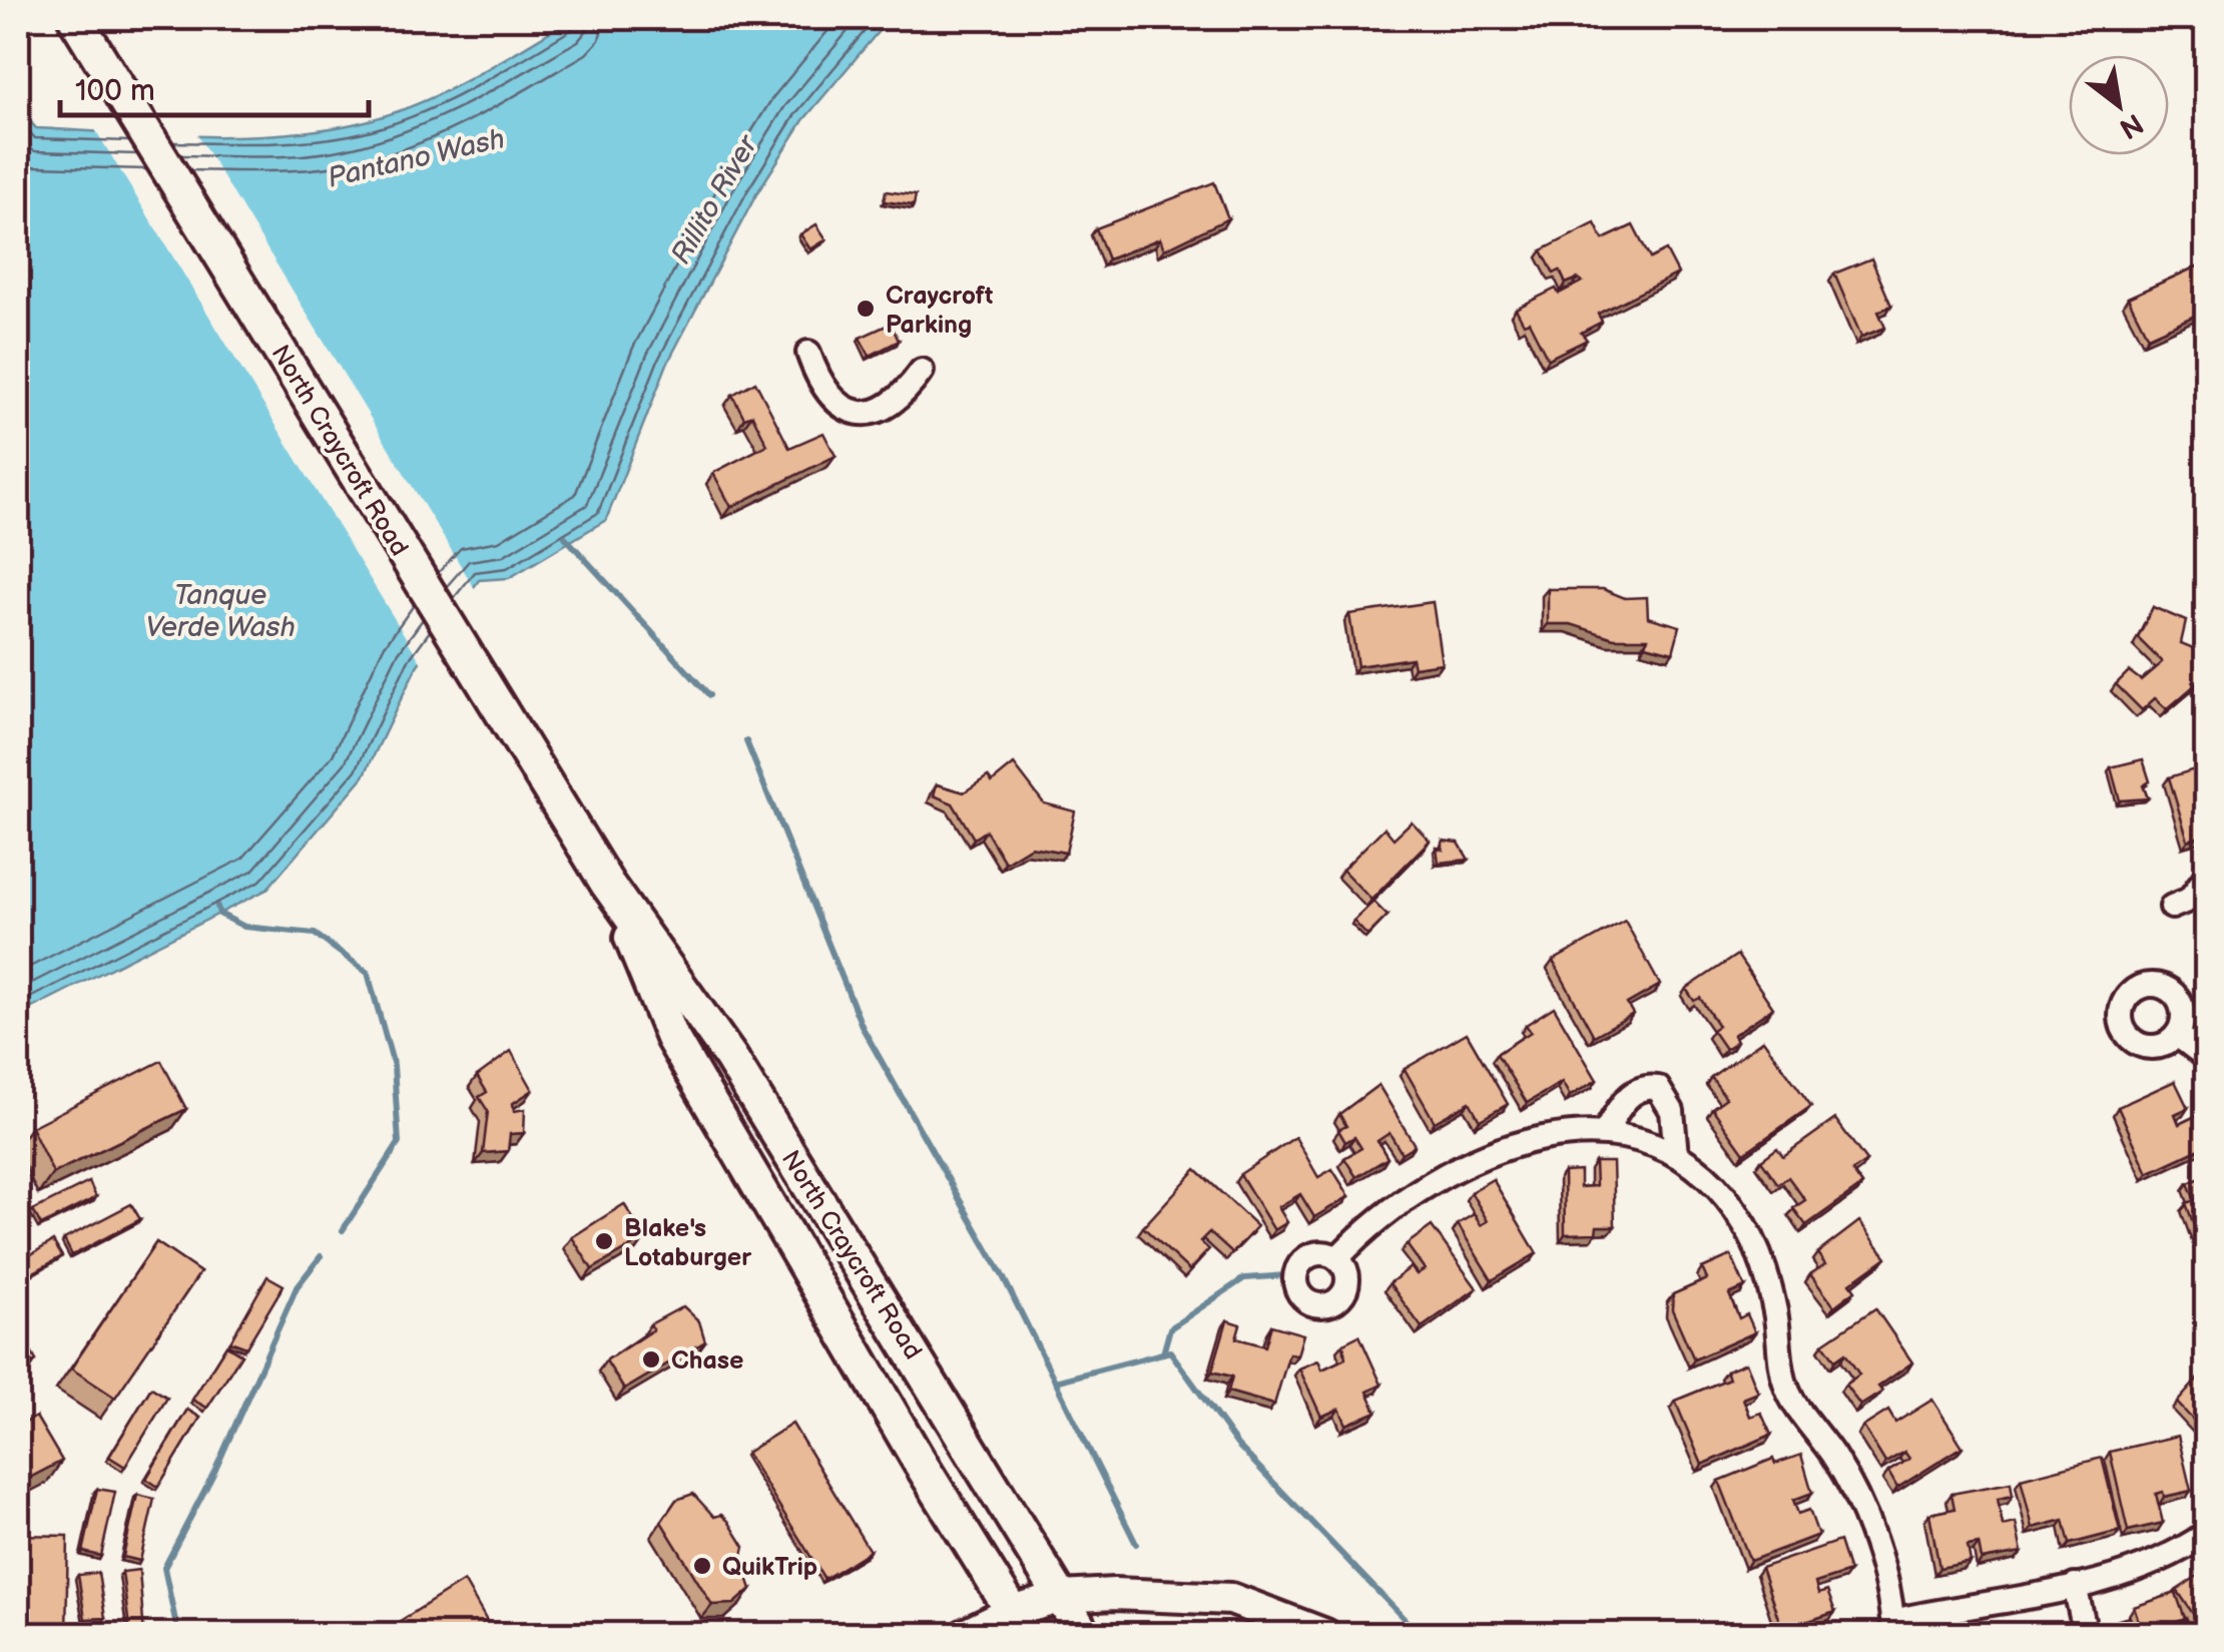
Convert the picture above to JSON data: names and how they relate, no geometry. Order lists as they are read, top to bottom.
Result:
{
  "streets": {
    "main road": ["North Craycroft Road"]
  },
  "water": ["Pantano Wash", "Rillito River", "Tanque Verde Wash"],
  "places": [
    "Craycroft Parking",
    "Blake's Lotaburger",
    "Chase",
    "QuikTrip"
  ],
  "scale_bar": "100 m",
  "north": "bottom right"
}
